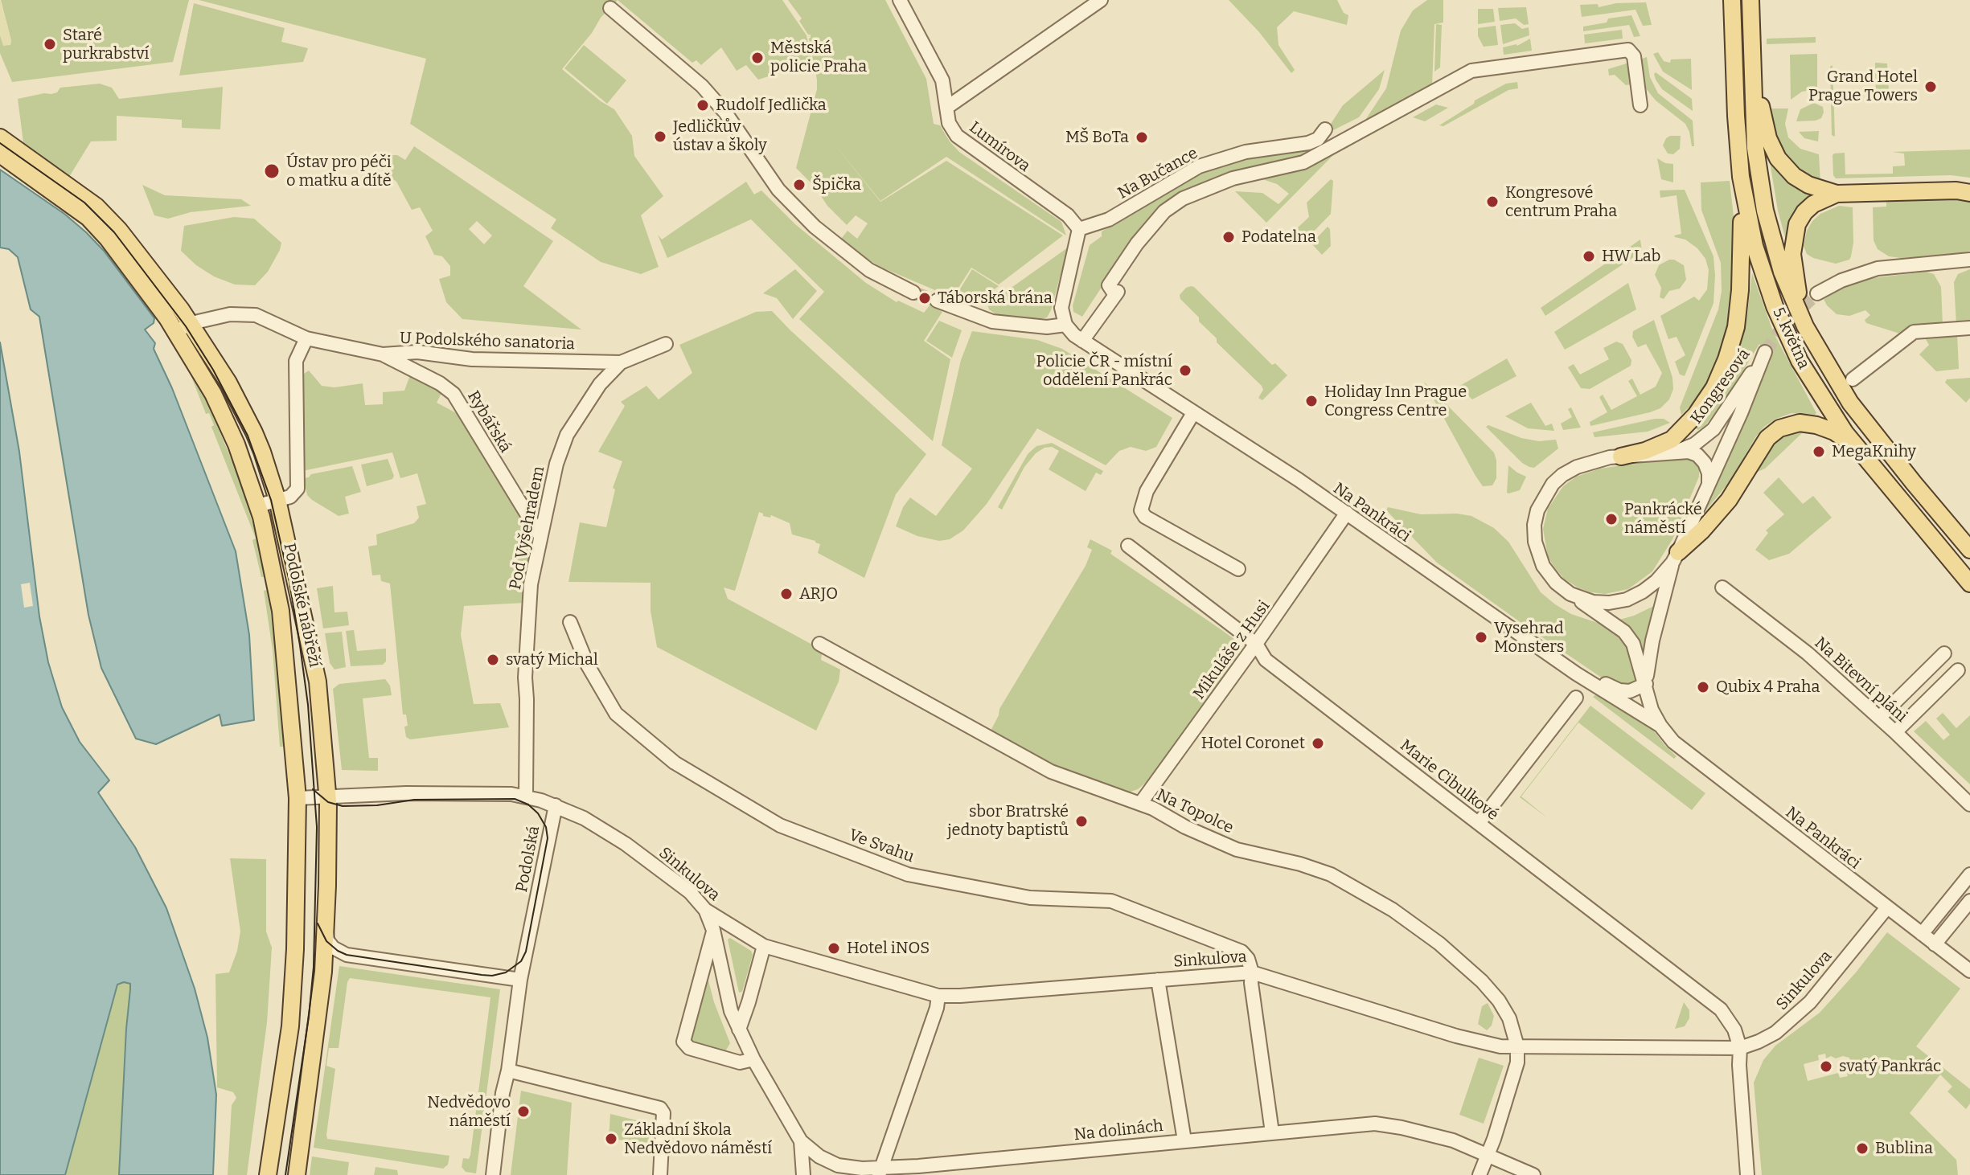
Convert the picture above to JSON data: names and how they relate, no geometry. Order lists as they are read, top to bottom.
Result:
{
  "streets": {
    "main road": ["5. května", "Podolské nábřeží"],
    "street": [
      "Lumírova",
      "Na Bučance",
      "U Podolského sanatoria",
      "Kongresová",
      "Rybářská",
      "Na Pankráci",
      "Pod Vyšehradem",
      "Mikuláše z Husi",
      "Na Bitevní pláni",
      "Marie Cibulkové",
      "Na Topolce",
      "Ve Svahu",
      "Podolská",
      "Sinkulova",
      "Na dolinách"
    ]
  },
  "crossings": [
    ["Lumírova", "Na Bučance"],
    ["U Podolského sanatoria", "Rybářská"],
    ["U Podolského sanatoria", "Pod Vyšehradem"],
    ["U Podolského sanatoria", "Podolské nábřeží"],
    ["Kongresová", "Na Pankráci"],
    ["Rybářská", "Pod Vyšehradem"],
    ["Na Pankráci", "Mikuláše z Husi"],
    ["Na Pankráci", "Sinkulova"],
    ["Mikuláše z Husi", "Marie Cibulkové"],
    ["Mikuláše z Husi", "Na Topolce"],
    ["Marie Cibulkové", "Sinkulova"],
    ["Na Topolce", "Sinkulova"],
    ["Ve Svahu", "Sinkulova"],
    ["Podolská", "Sinkulova"],
    ["Sinkulova", "Na dolinách"]
  ],
  "places": [
    "Staré purkrabství",
    "Městská policie Praha",
    "Grand Hotel Prague Towers",
    "Rudolf Jedlička",
    "Jedličkův ústav a školy",
    "MŠ BoTa",
    "Ústav pro péči o matku a dítě",
    "Špička",
    "Kongresové centrum Praha",
    "Podatelna",
    "HW Lab",
    "Táborská brána",
    "Policie ČR - místní oddělení Pankrác",
    "Holiday Inn Prague Congress Centre",
    "MegaKnihy",
    "Pankrácké náměstí",
    "ARJO",
    "Vysehrad Monsters",
    "svatý Michal",
    "Qubix 4 Praha",
    "Hotel Coronet",
    "sbor Bratrské jednoty baptistů",
    "Hotel iNOS",
    "svatý Pankrác",
    "Nedvědovo náměstí",
    "Základní škola Nedvědovo náměstí",
    "Bublina"
  ]
}
